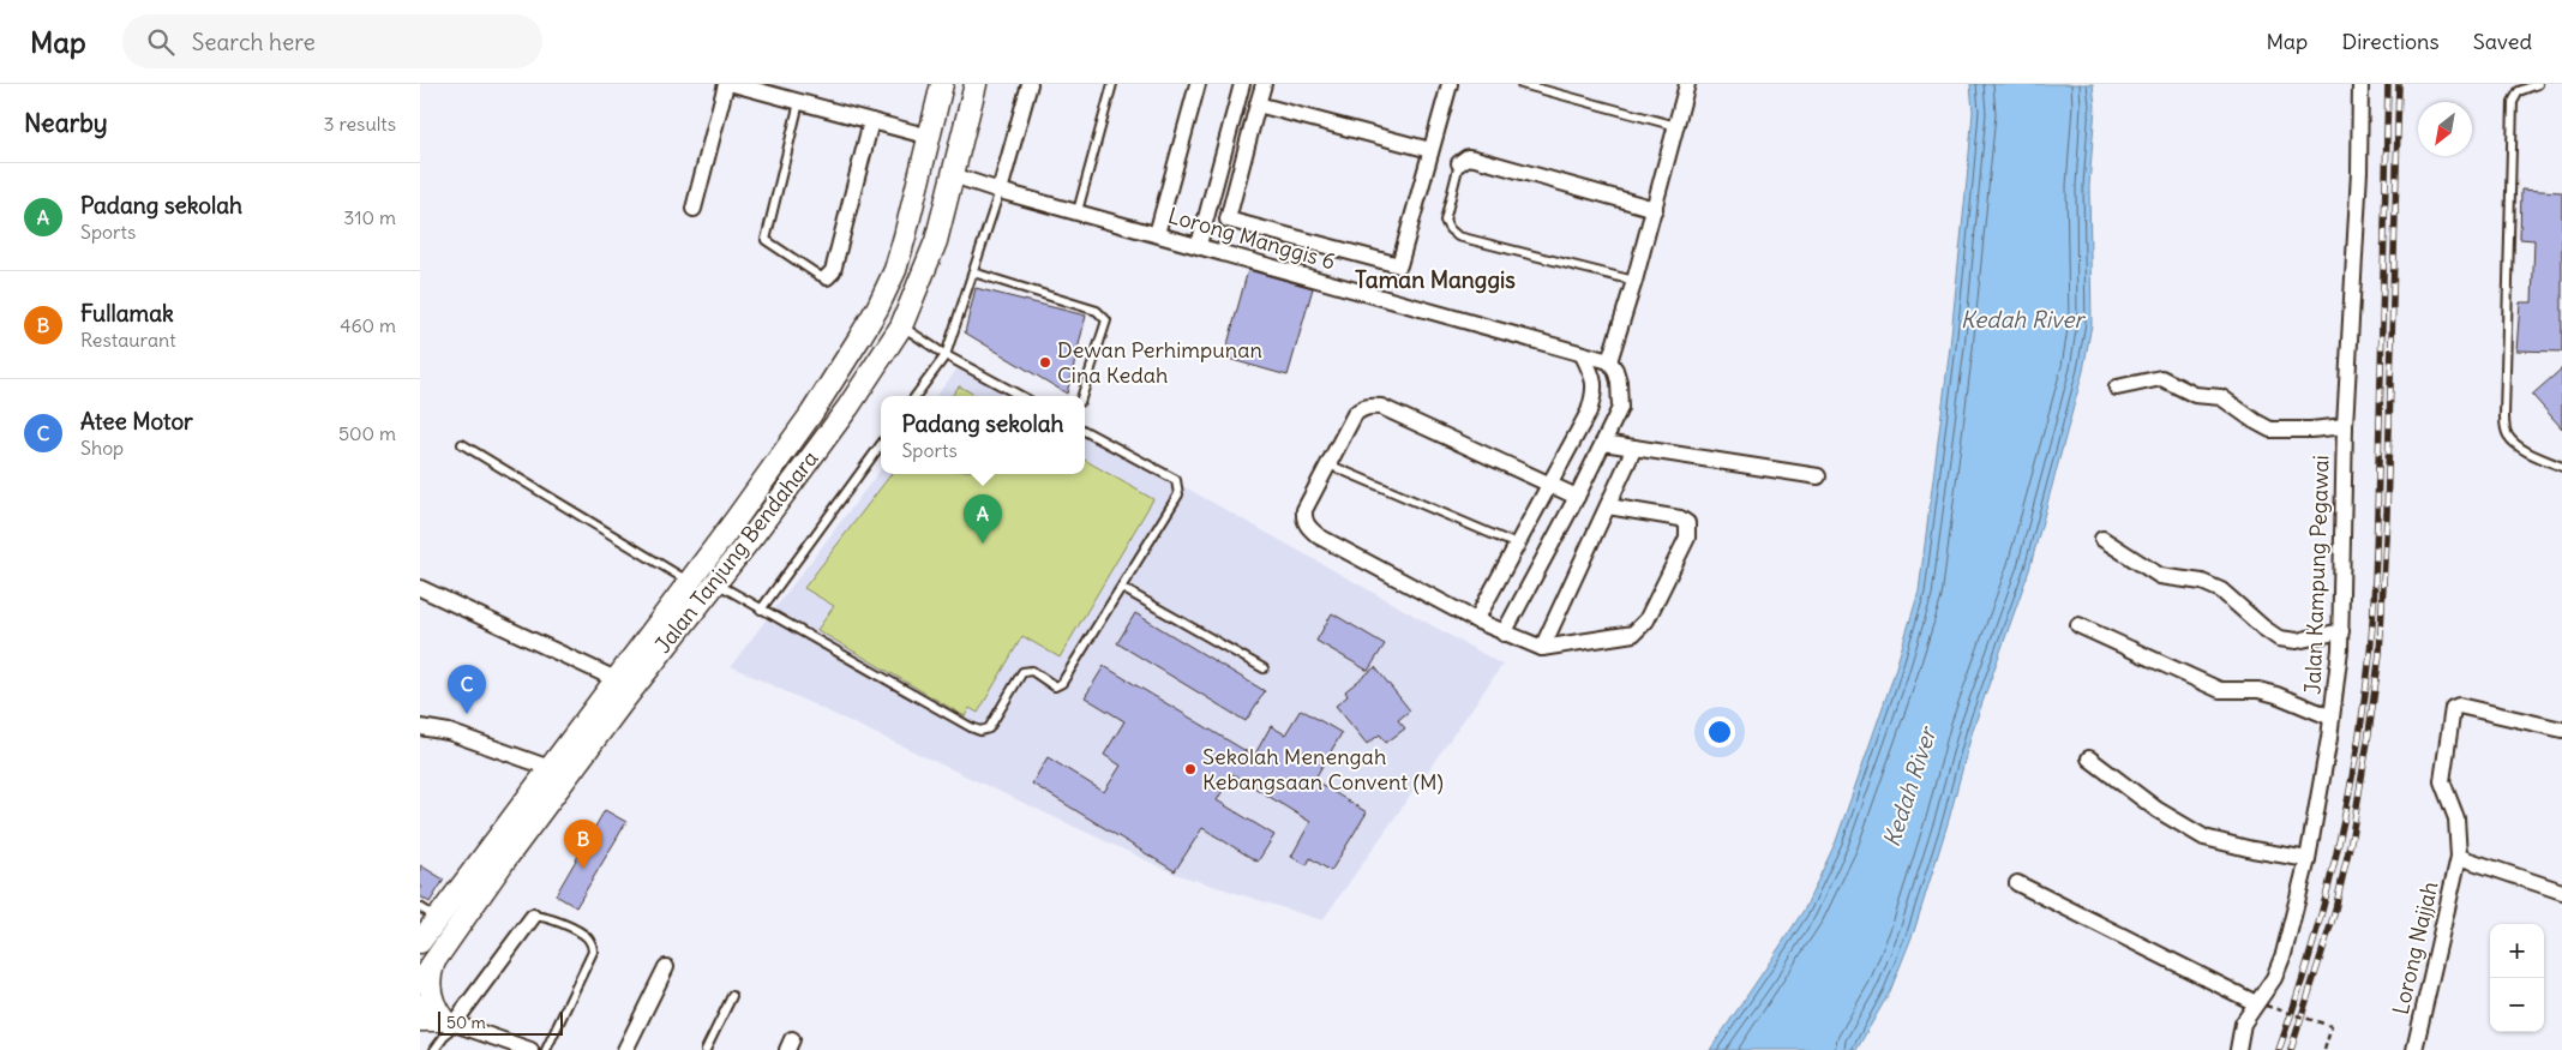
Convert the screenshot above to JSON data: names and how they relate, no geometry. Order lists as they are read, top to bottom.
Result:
{
  "streets": {
    "main road": ["Jalan Tanjung Bendahara"],
    "street": ["Lorong Manggis 6", "Jalan Kampung Pegawai", "Lorong Najjah"]
  },
  "crossings": [
    ["Lorong Manggis 6", "Jalan Tanjung Bendahara"]
  ],
  "districts": ["Taman Manggis"],
  "water": ["Kedah River"],
  "places": ["Dewan Perhimpunan Cina Kedah", "Sekolah Menengah Kebangsaan Convent (M)"],
  "scale_bar": "50 m",
  "north": "bottom left",
  "page": {
    "header": "Map",
    "search": "Search here",
    "nav": ["Map", "Directions", "Saved"],
    "heading": ["Nearby", "3 results"],
    "list": [
      {
        "mark": "A",
        "name": "Padang sekolah",
        "note": "Sports",
        "value": "310 m"
      },
      {
        "mark": "B",
        "name": "Fullamak",
        "note": "Restaurant",
        "value": "460 m"
      },
      {
        "mark": "C",
        "name": "Atee Motor",
        "note": "Shop",
        "value": "500 m"
      }
    ],
    "popup": ["Padang sekolah", "Sports"],
    "pins": ["A", "C", "B"],
    "map_buttons": ["+", "−"],
    "scale": "50 m"
  }
}
